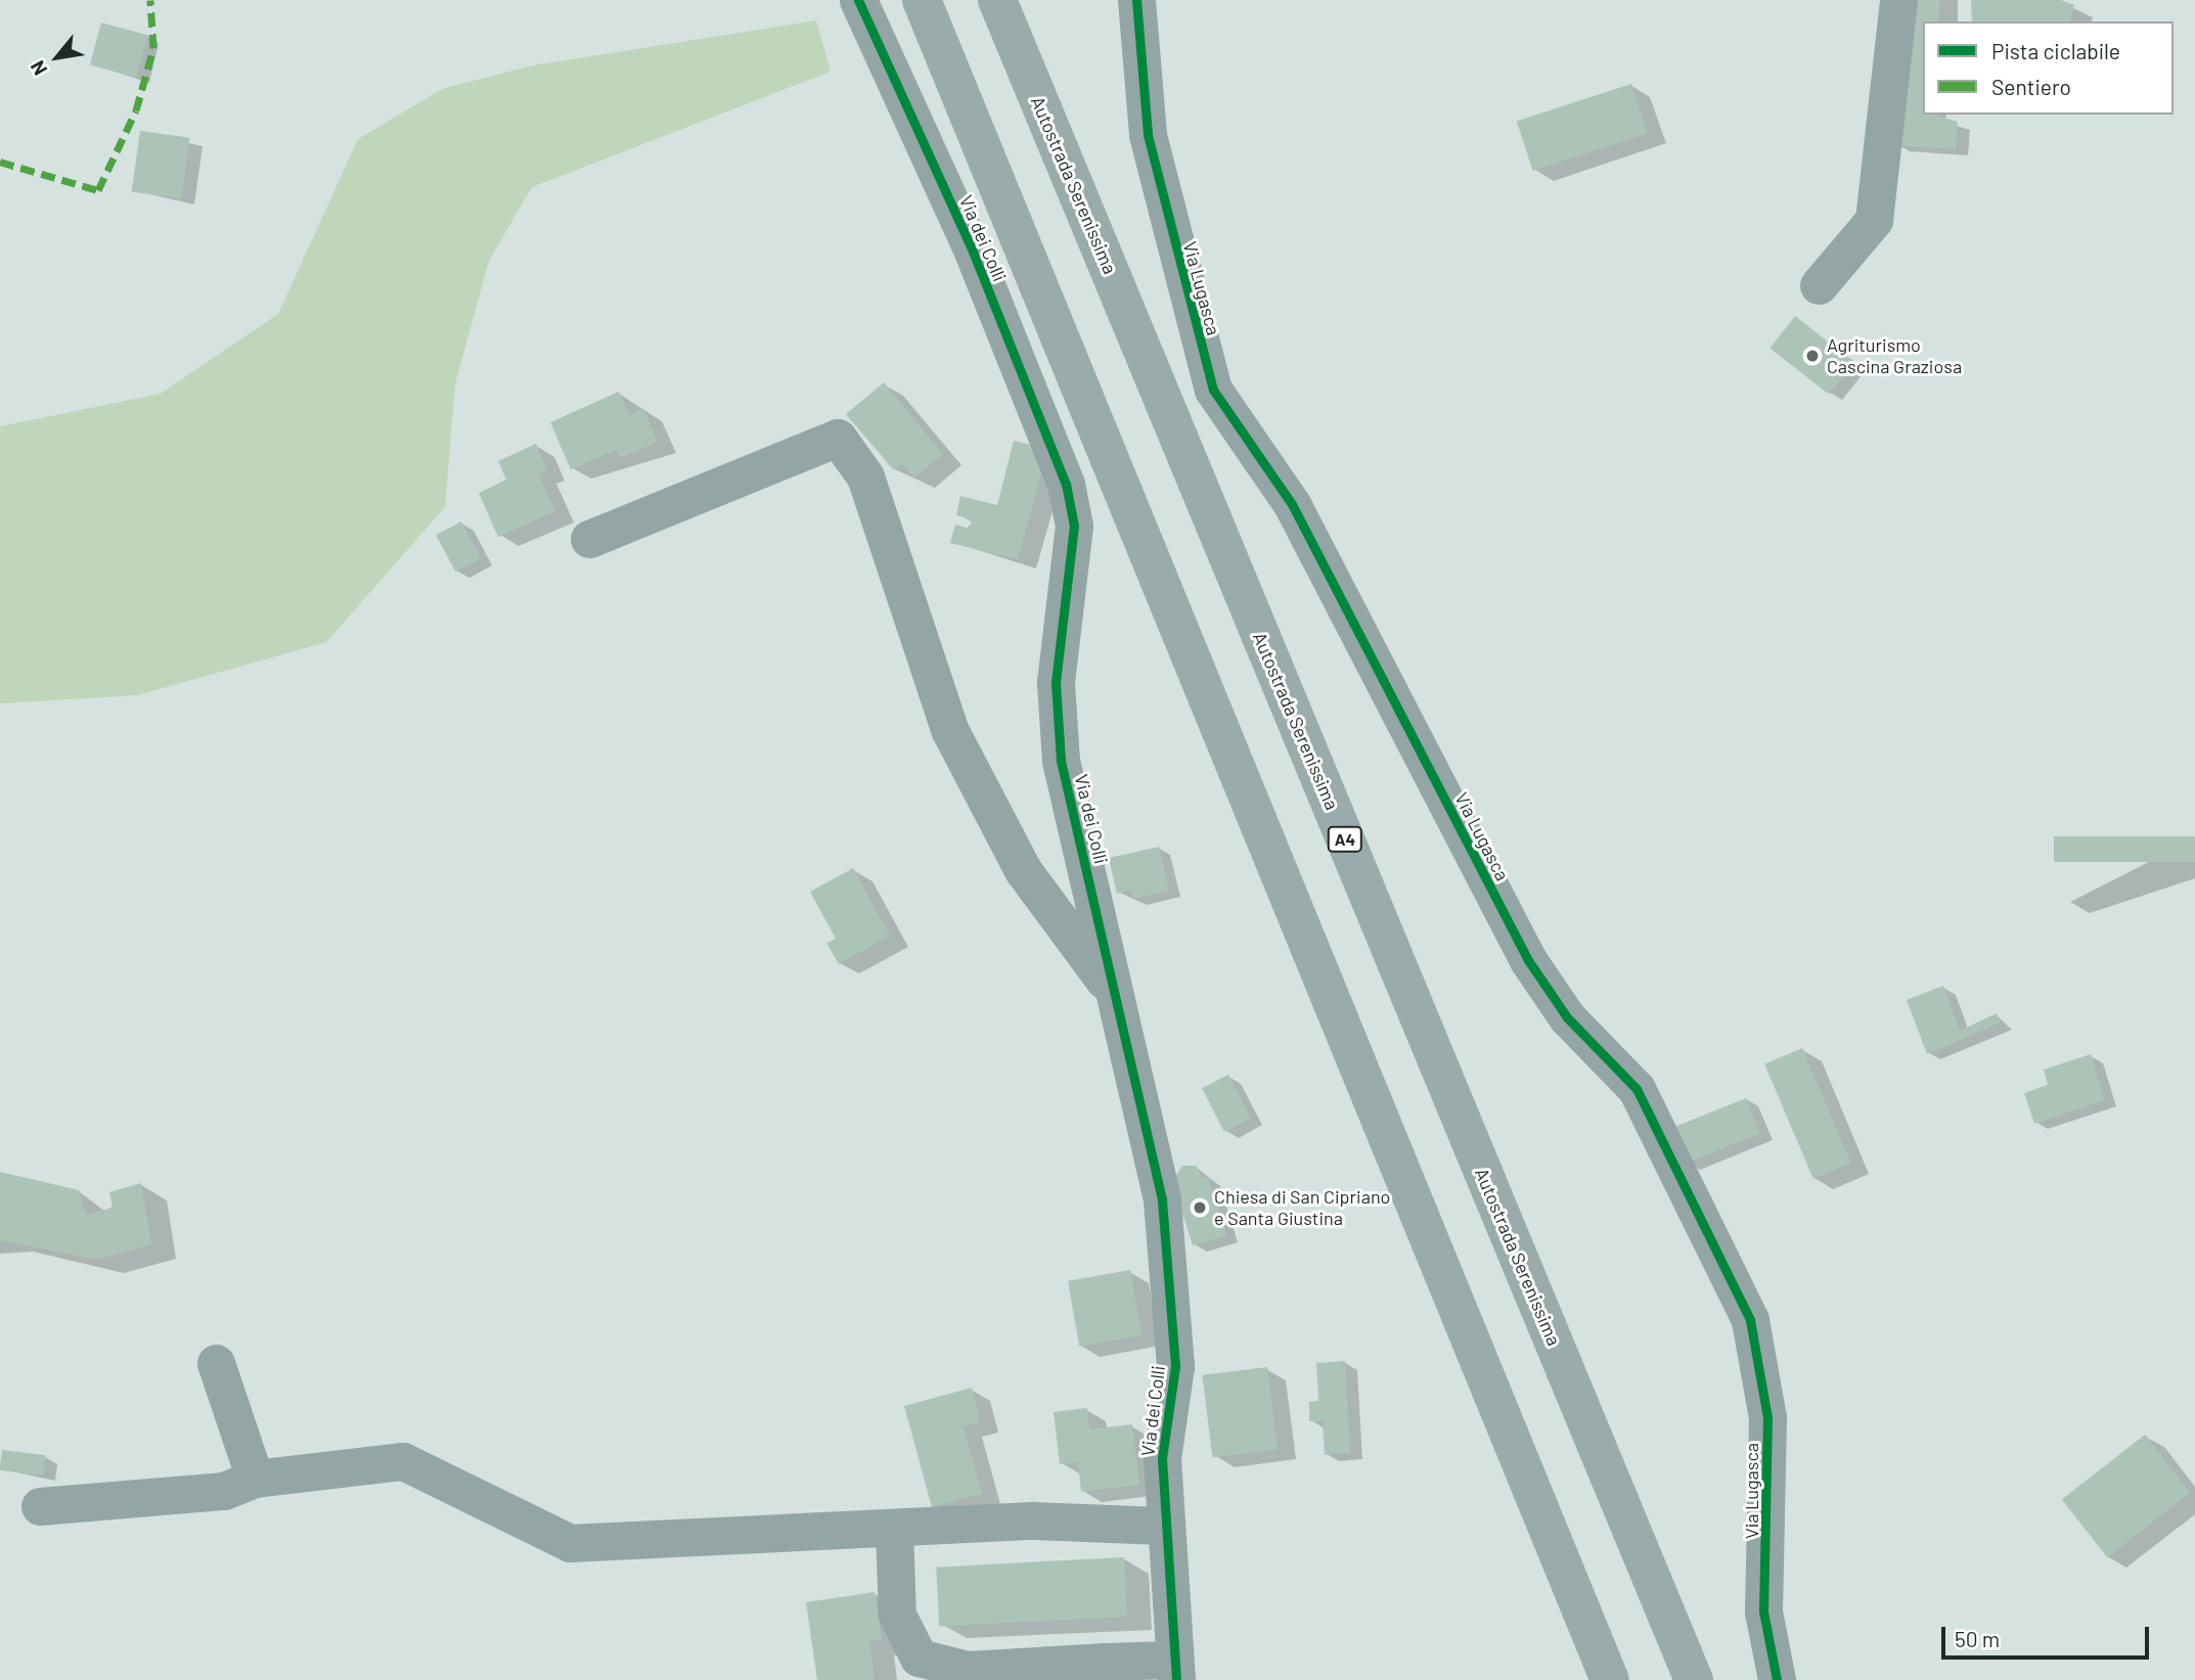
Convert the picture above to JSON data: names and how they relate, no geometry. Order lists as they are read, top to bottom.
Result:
{
  "streets": {
    "highway": ["Autostrada Serenissima", "A4"],
    "street": ["Via dei Colli", "Via Lugasca"]
  },
  "places": ["Agriturismo Cascina Graziosa", "Chiesa di San Cipriano e Santa Giustina"],
  "legend": ["Pista ciclabile", "Sentiero"],
  "scale_bar": "50 m",
  "north": "bottom left"
}
